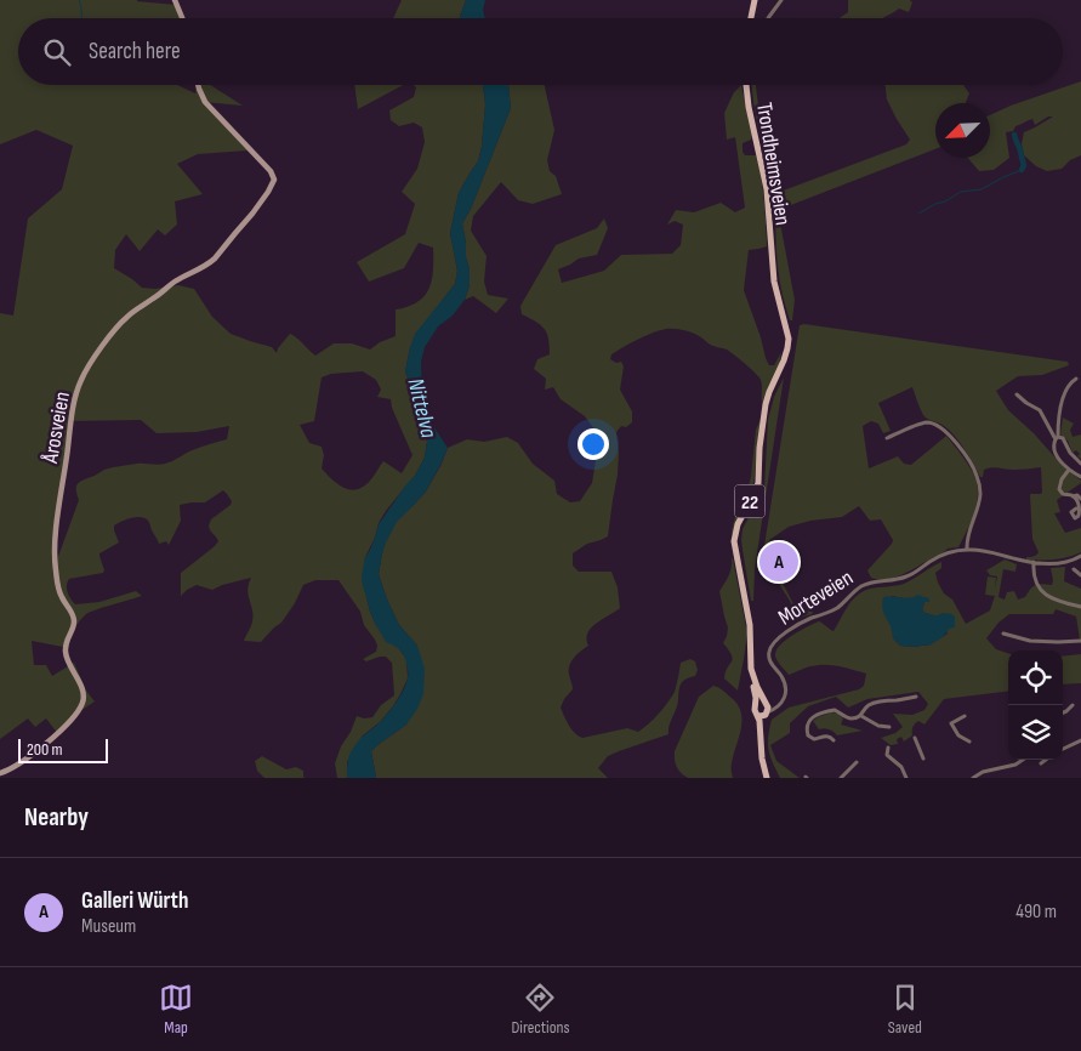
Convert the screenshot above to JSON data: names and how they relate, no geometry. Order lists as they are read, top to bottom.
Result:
{
  "streets": {
    "main road": ["Trondheimsveien", "Årosveien", "22"],
    "street": ["Morteveien"]
  },
  "crossings": [
    ["Trondheimsveien", "22"],
    ["Trondheimsveien", "Morteveien"],
    ["22", "Morteveien"]
  ],
  "water": ["Nittelva"],
  "scale_bar": "200 m",
  "north": "bottom left",
  "page": {
    "search": "Search here",
    "pins": "A",
    "scale": "200 m",
    "heading": "Nearby",
    "list": [
      {
        "mark": "A",
        "name": "Galleri Würth",
        "note": "Museum",
        "value": "490 m"
      }
    ],
    "nav": ["Map", "Directions", "Saved"]
  }
}
